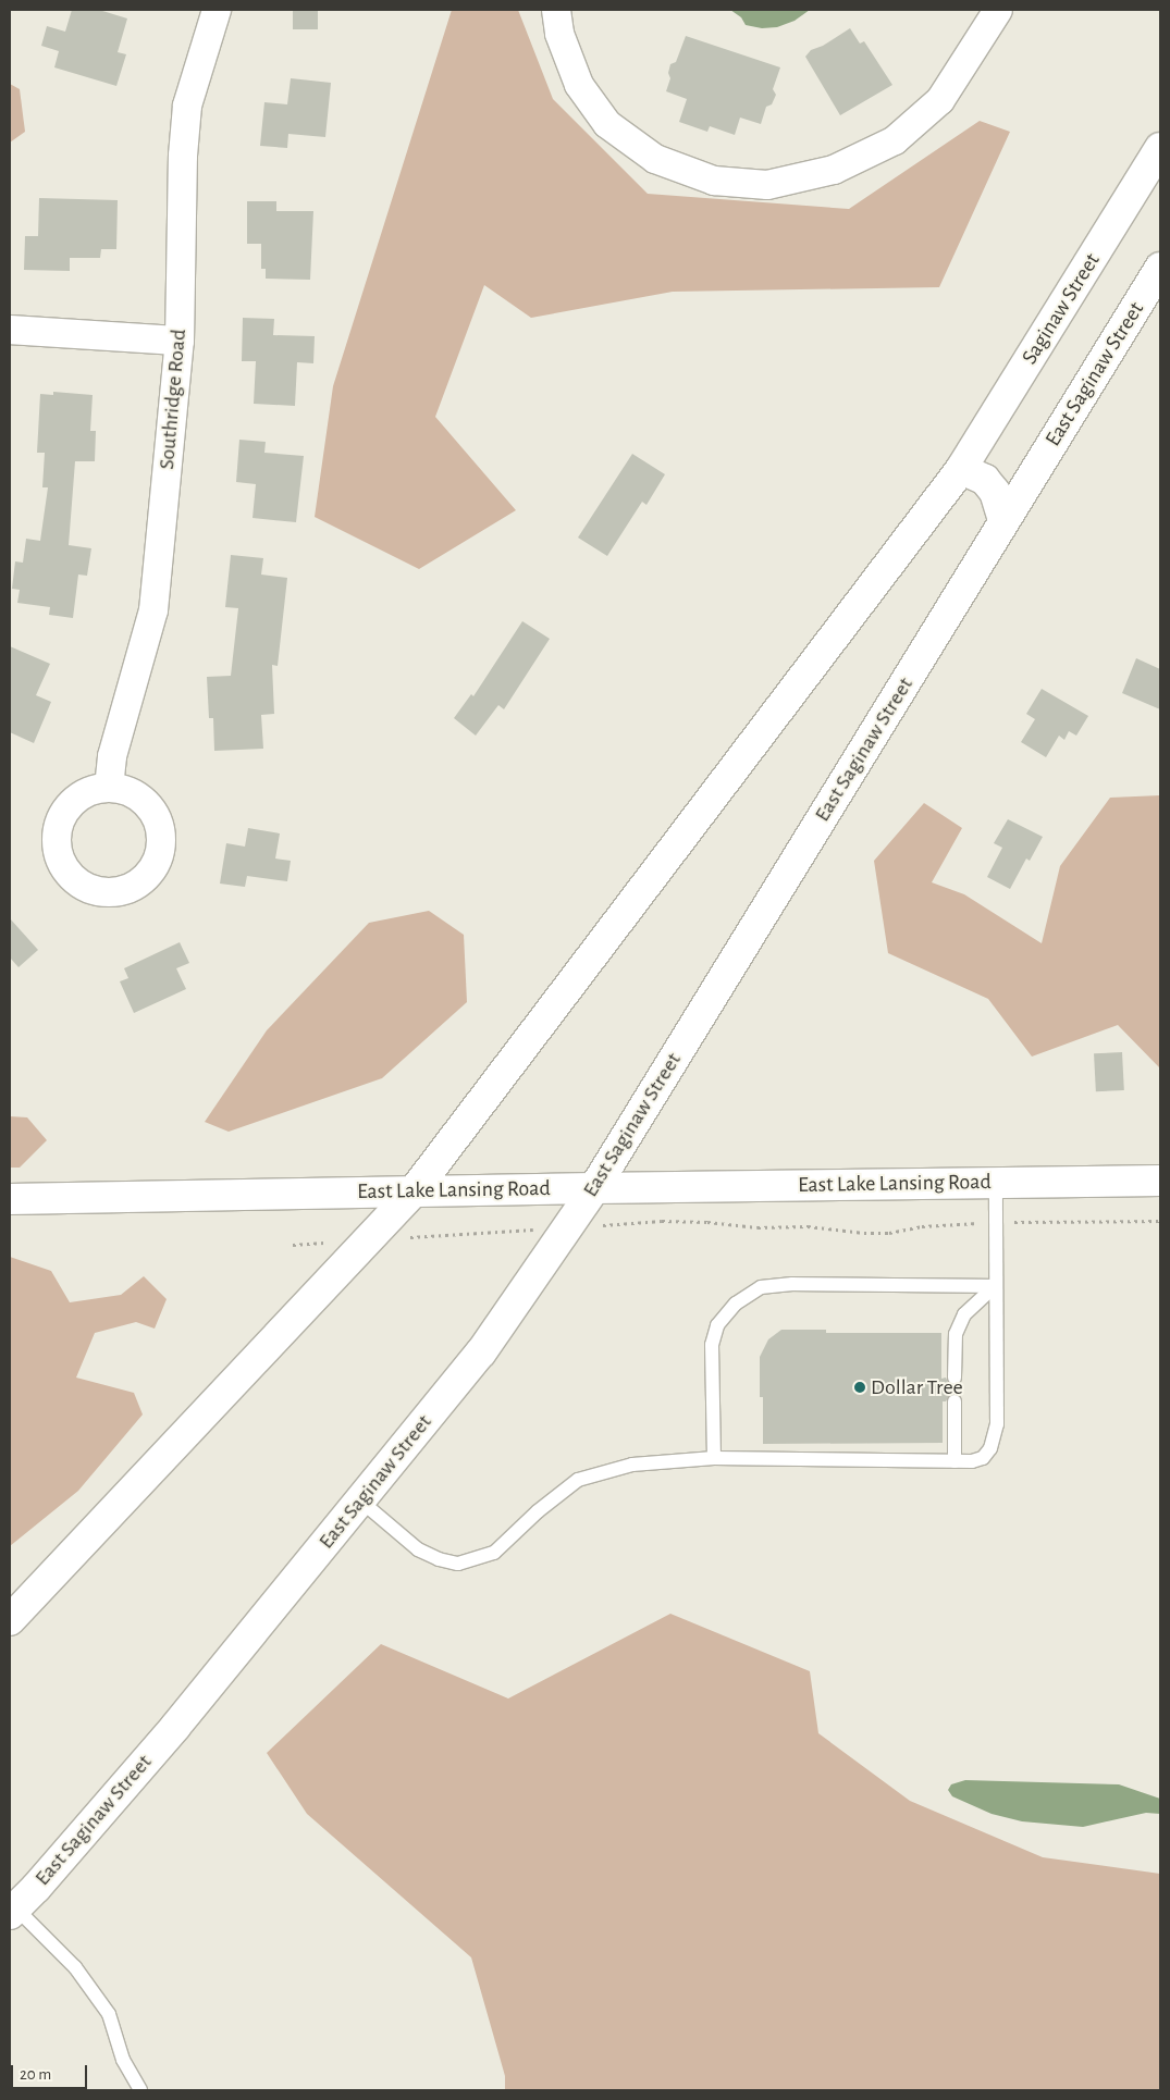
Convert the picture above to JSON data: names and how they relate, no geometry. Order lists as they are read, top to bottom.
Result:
{
  "streets": {
    "main road": ["Saginaw Street", "East Saginaw Street", "East Lake Lansing Road"],
    "street": ["Southridge Road"]
  },
  "crossings": [
    ["East Saginaw Street", "East Lake Lansing Road"]
  ],
  "places": ["Dollar Tree"],
  "scale_bar": "20 m"
}
